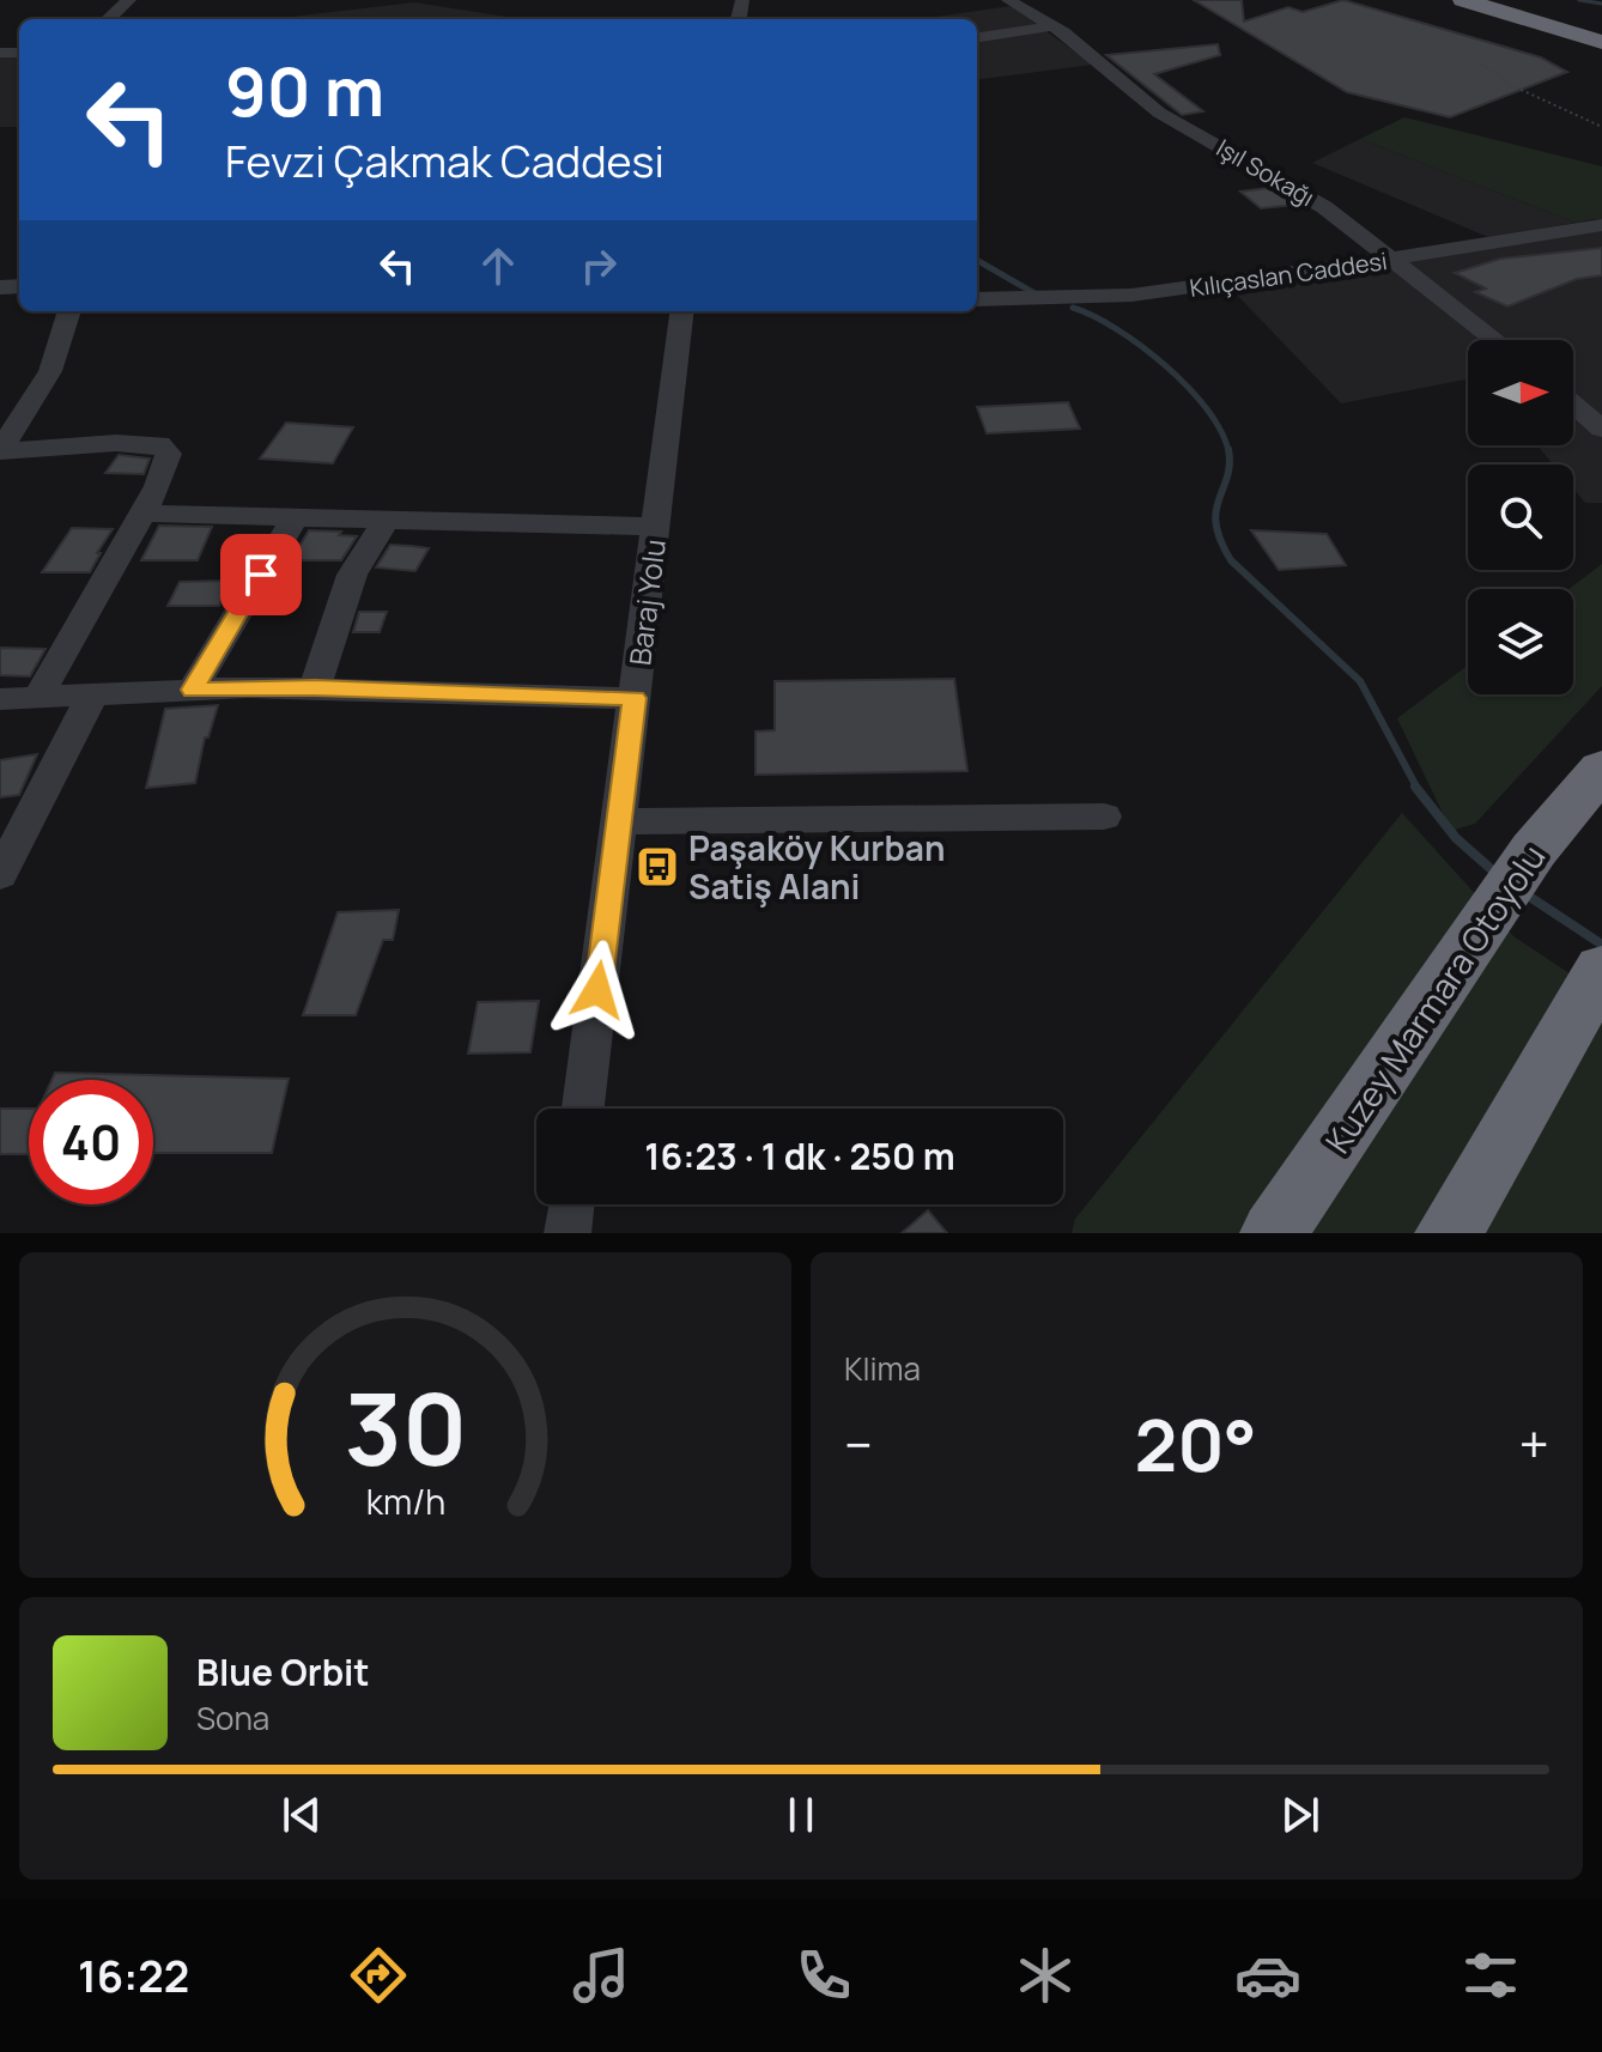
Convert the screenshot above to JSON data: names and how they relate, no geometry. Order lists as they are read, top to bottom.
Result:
{
  "streets": {
    "highway": ["Kuzey Marmara Otoyolu"],
    "street": ["Işıl Sokağı", "Kılıçaslan Caddesi", "Baraj Yolu"]
  },
  "crossings": [
    ["Işıl Sokağı", "Kılıçaslan Caddesi"]
  ],
  "places": {
    "bus stop": ["Paşaköy Kurban Satiş Alani"]
  },
  "north": "right",
  "page": {
    "turn": ["90 m", "Fevzi Çakmak Caddesi"],
    "limit": "40",
    "trip": "16:23 · 1 dk · 250 m",
    "tile": "Klima",
    "heat": ["−", "20°", "+"],
    "song": ["Blue Orbit", "Sona"],
    "tabs": "16:22",
    "gauge": ["30", "km/h"]
  }
}
